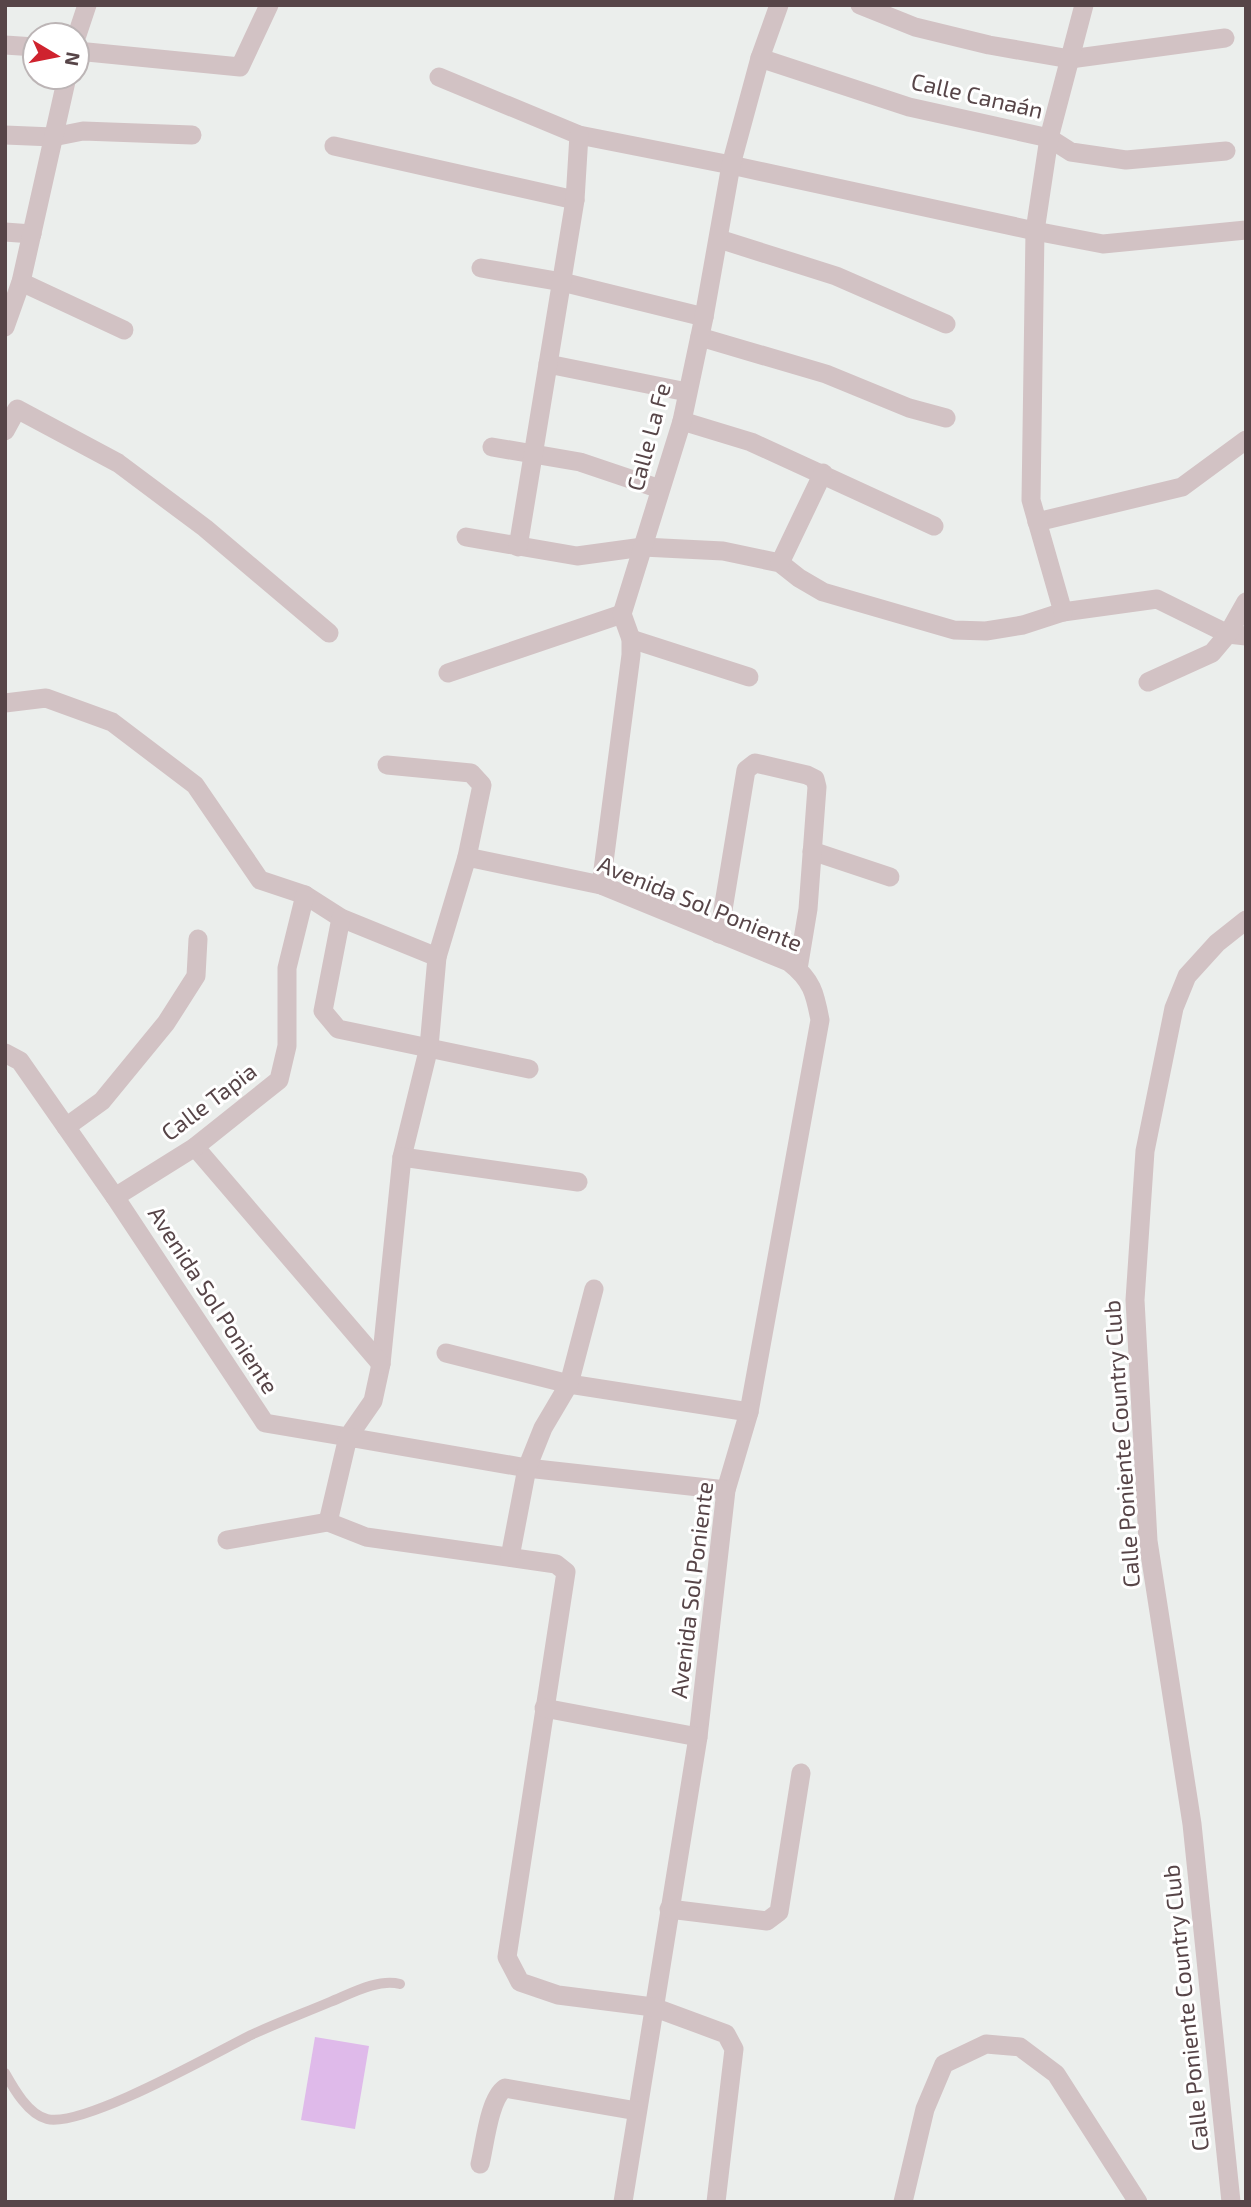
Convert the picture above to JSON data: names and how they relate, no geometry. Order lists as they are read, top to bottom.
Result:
{
  "streets": {
    "street": [
      "Calle Canaán",
      "Calle La Fe",
      "Avenida Sol Poniente",
      "Calle Tapia",
      "Calle Poniente Country Club"
    ]
  },
  "crossings": [
    ["Calle Canaán", "Calle La Fe"],
    ["Avenida Sol Poniente", "Calle Tapia"]
  ],
  "north": "right"
}
